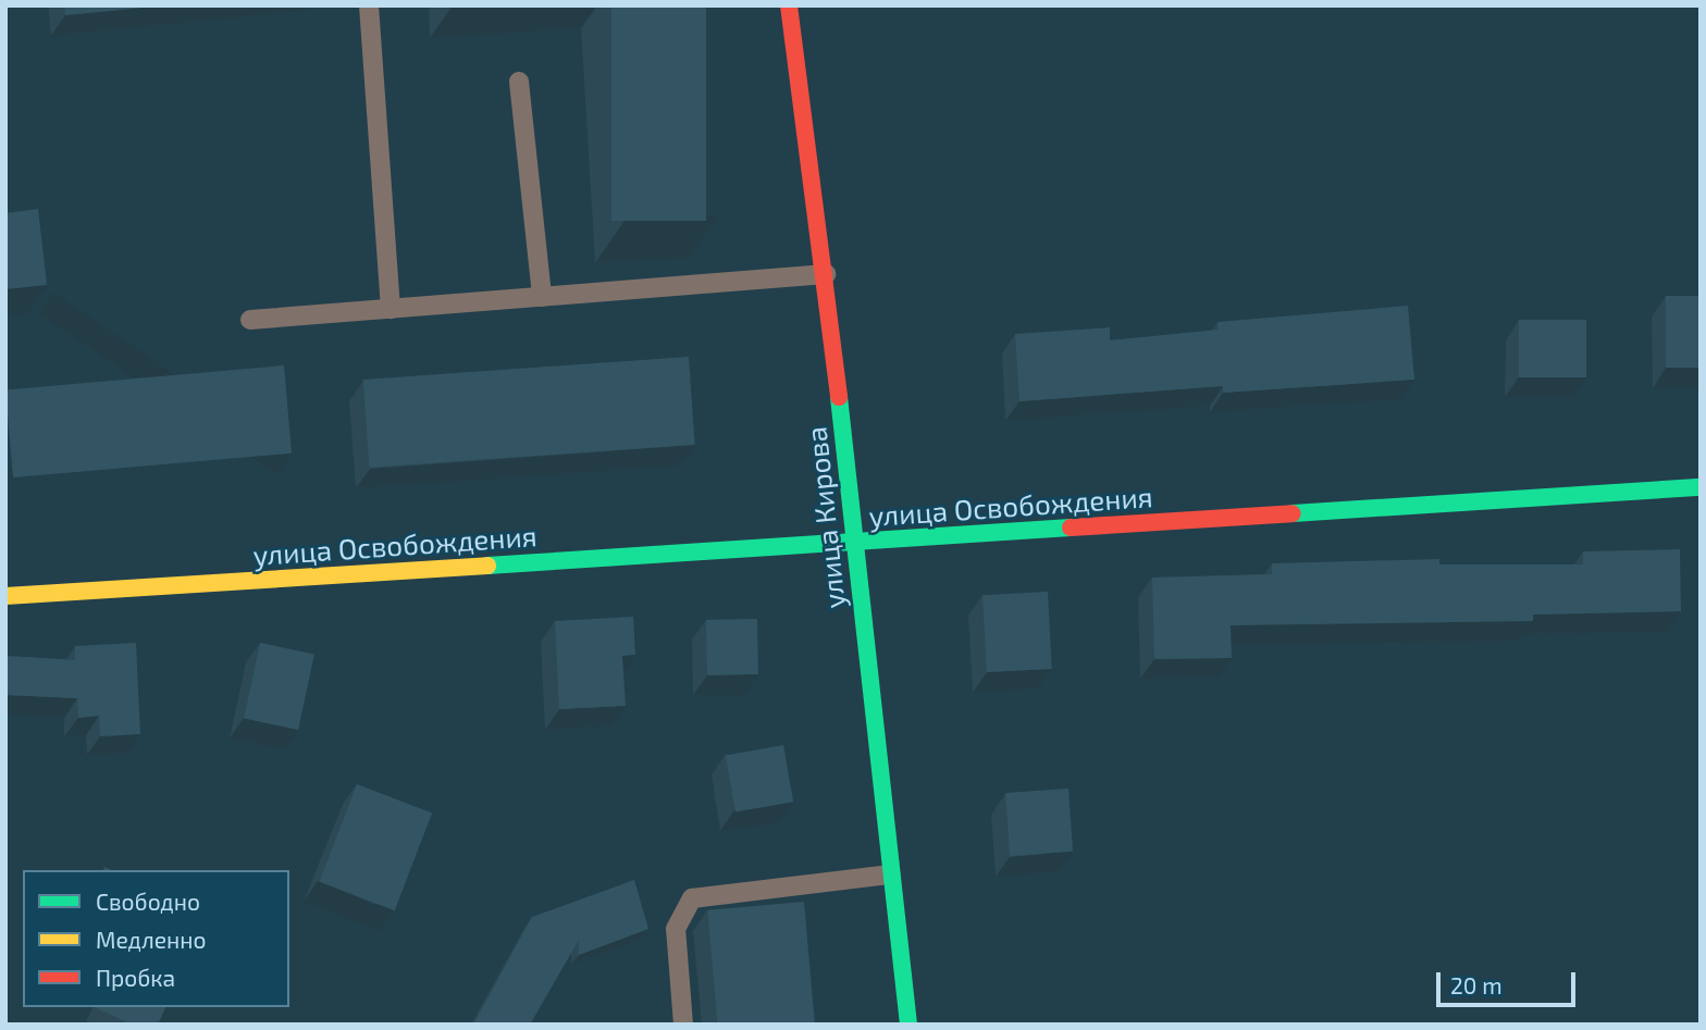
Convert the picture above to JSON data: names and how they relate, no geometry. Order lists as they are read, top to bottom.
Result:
{
  "streets": {
    "street": ["улица Освобождения", "улица Кирова"]
  },
  "crossings": [
    ["улица Освобождения", "улица Кирова"]
  ],
  "legend": ["Свободно", "Медленно", "Пробка"],
  "scale_bar": "20 m"
}
